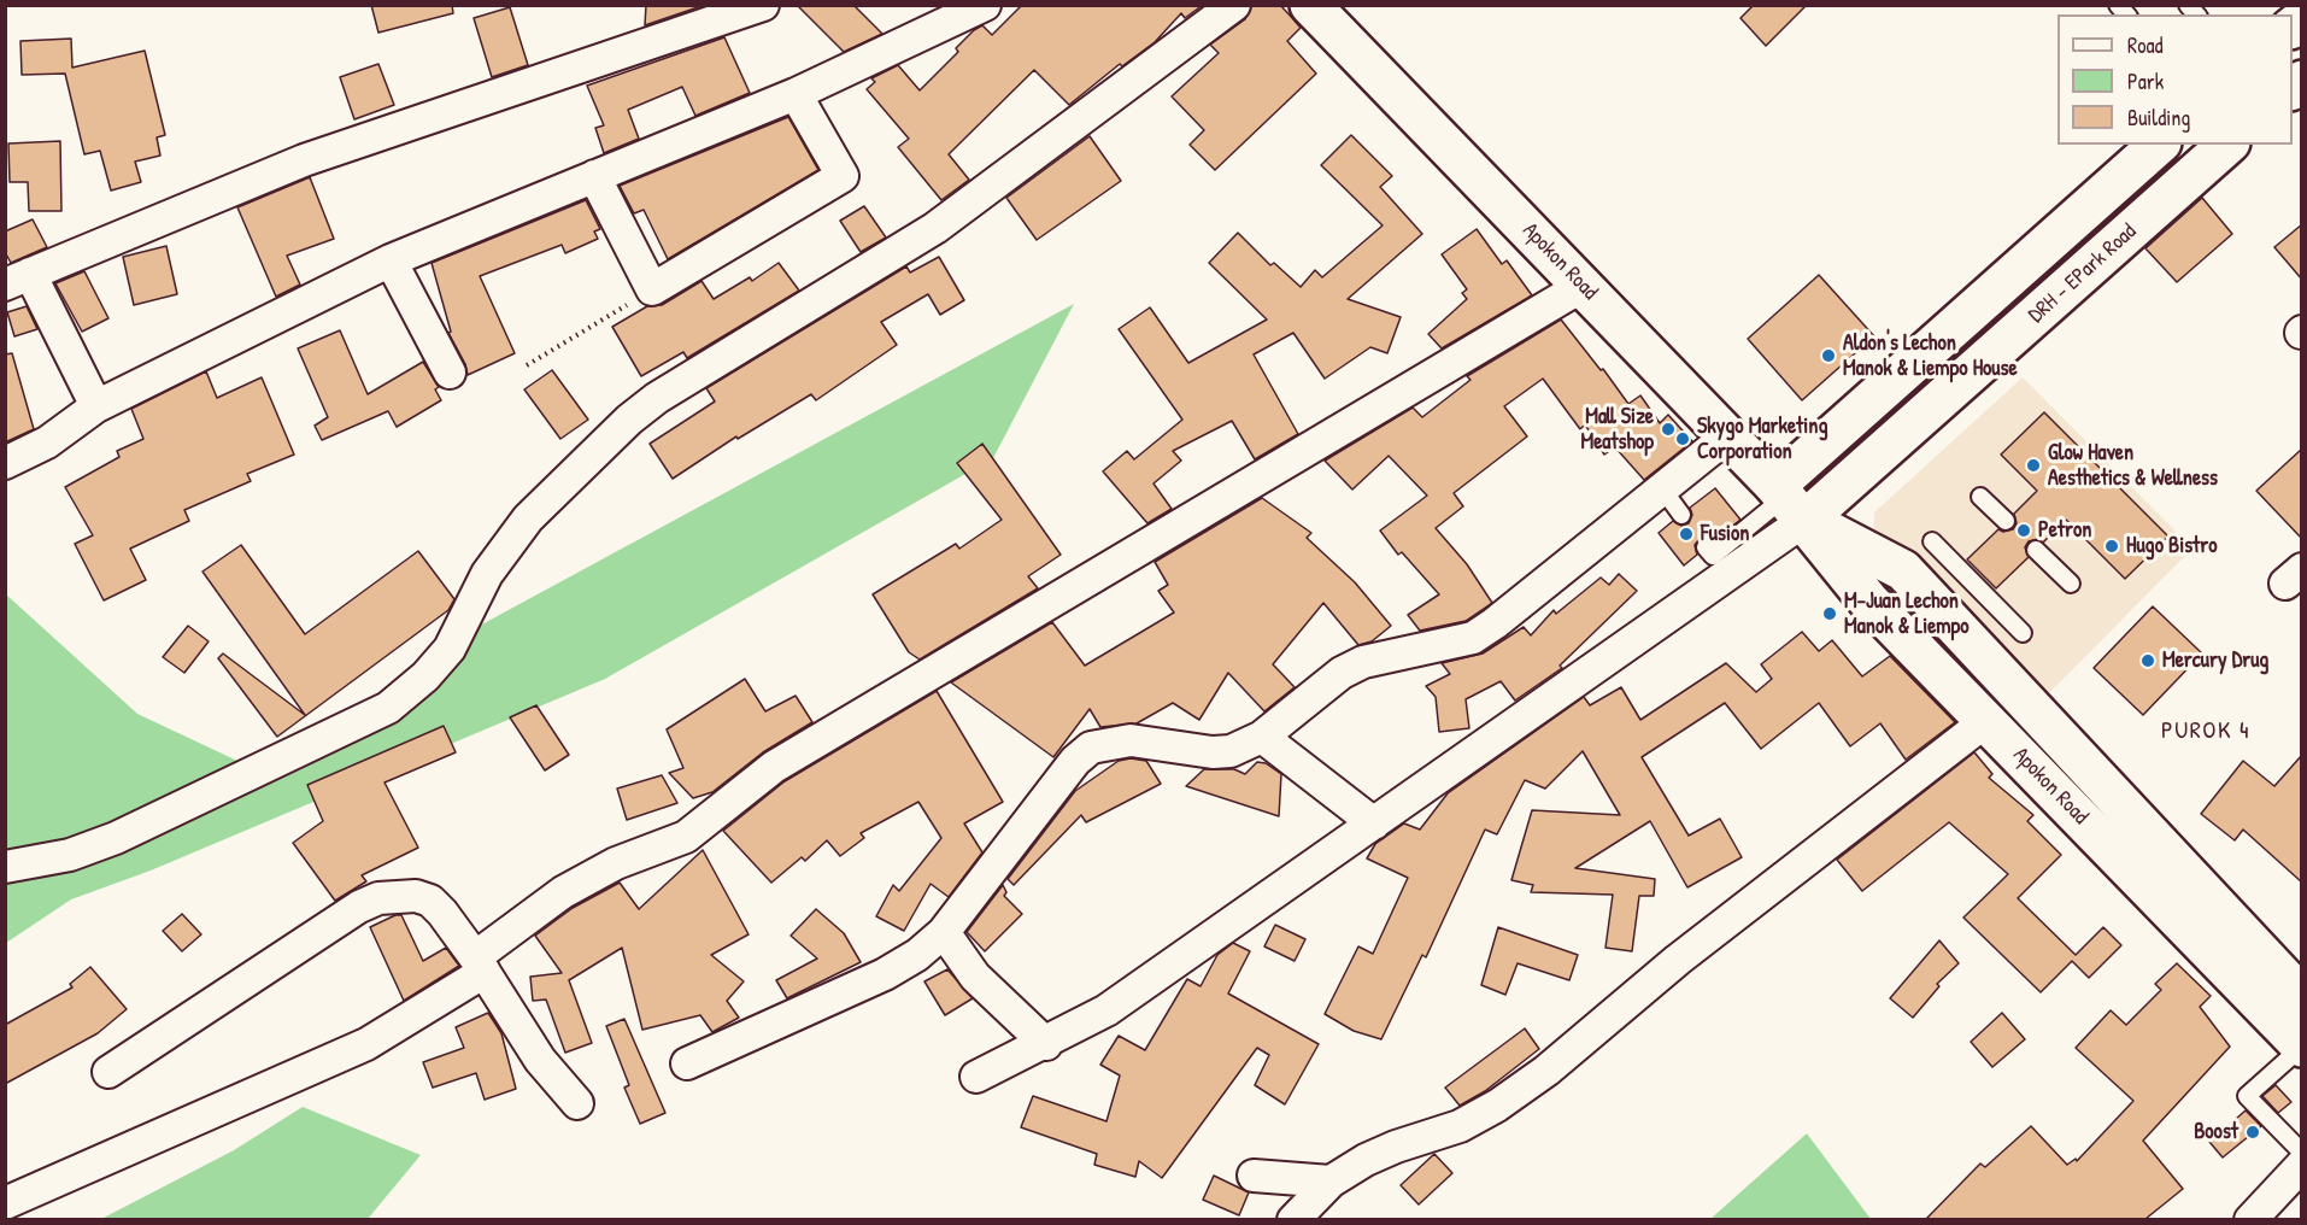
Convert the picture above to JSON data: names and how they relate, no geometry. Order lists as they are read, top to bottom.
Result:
{
  "streets": {
    "main road": ["Apokon Road", "DRH - EPark Road"]
  },
  "crossings": [
    ["Apokon Road", "DRH - EPark Road"]
  ],
  "districts": ["PUROK 4"],
  "places": [
    "Aldon's Lechon Manok & Liempo House",
    "Mall Size Meatshop",
    "Skygo Marketing Corporation",
    "Glow Haven Aesthetics & Wellness",
    "Petron",
    "Fusion",
    "Hugo Bistro",
    "M-Juan Lechon Manok & Liempo",
    "Mercury Drug",
    "Boost"
  ],
  "legend": ["Road", "Park", "Building"]
}
